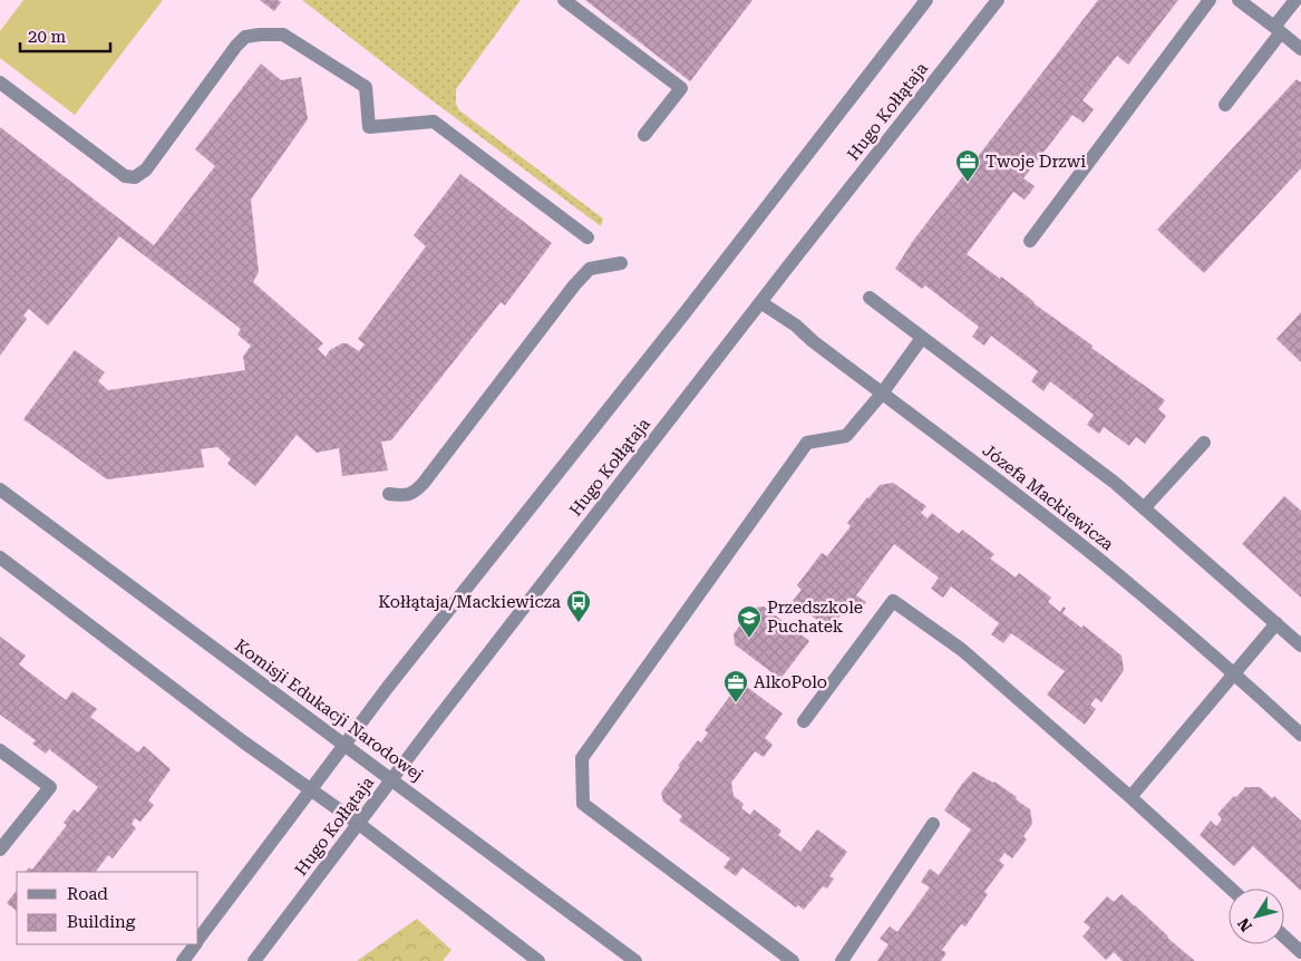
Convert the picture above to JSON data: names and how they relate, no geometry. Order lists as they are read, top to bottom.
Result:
{
  "streets": {
    "street": ["Hugo Kołłątaja", "Józefa Mackiewicza", "Komisji Edukacji Narodowej"]
  },
  "crossings": [
    ["Hugo Kołłątaja", "Józefa Mackiewicza"],
    ["Hugo Kołłątaja", "Komisji Edukacji Narodowej"]
  ],
  "places": {
    "office": ["Twoje Drzwi", "AlkoPolo"],
    "bus stop": ["Kołłątaja/Mackiewicza"],
    "school or university": ["Przedszkole Puchatek"]
  },
  "legend": ["Road", "Building"],
  "scale_bar": "20 m",
  "north": "bottom left"
}
